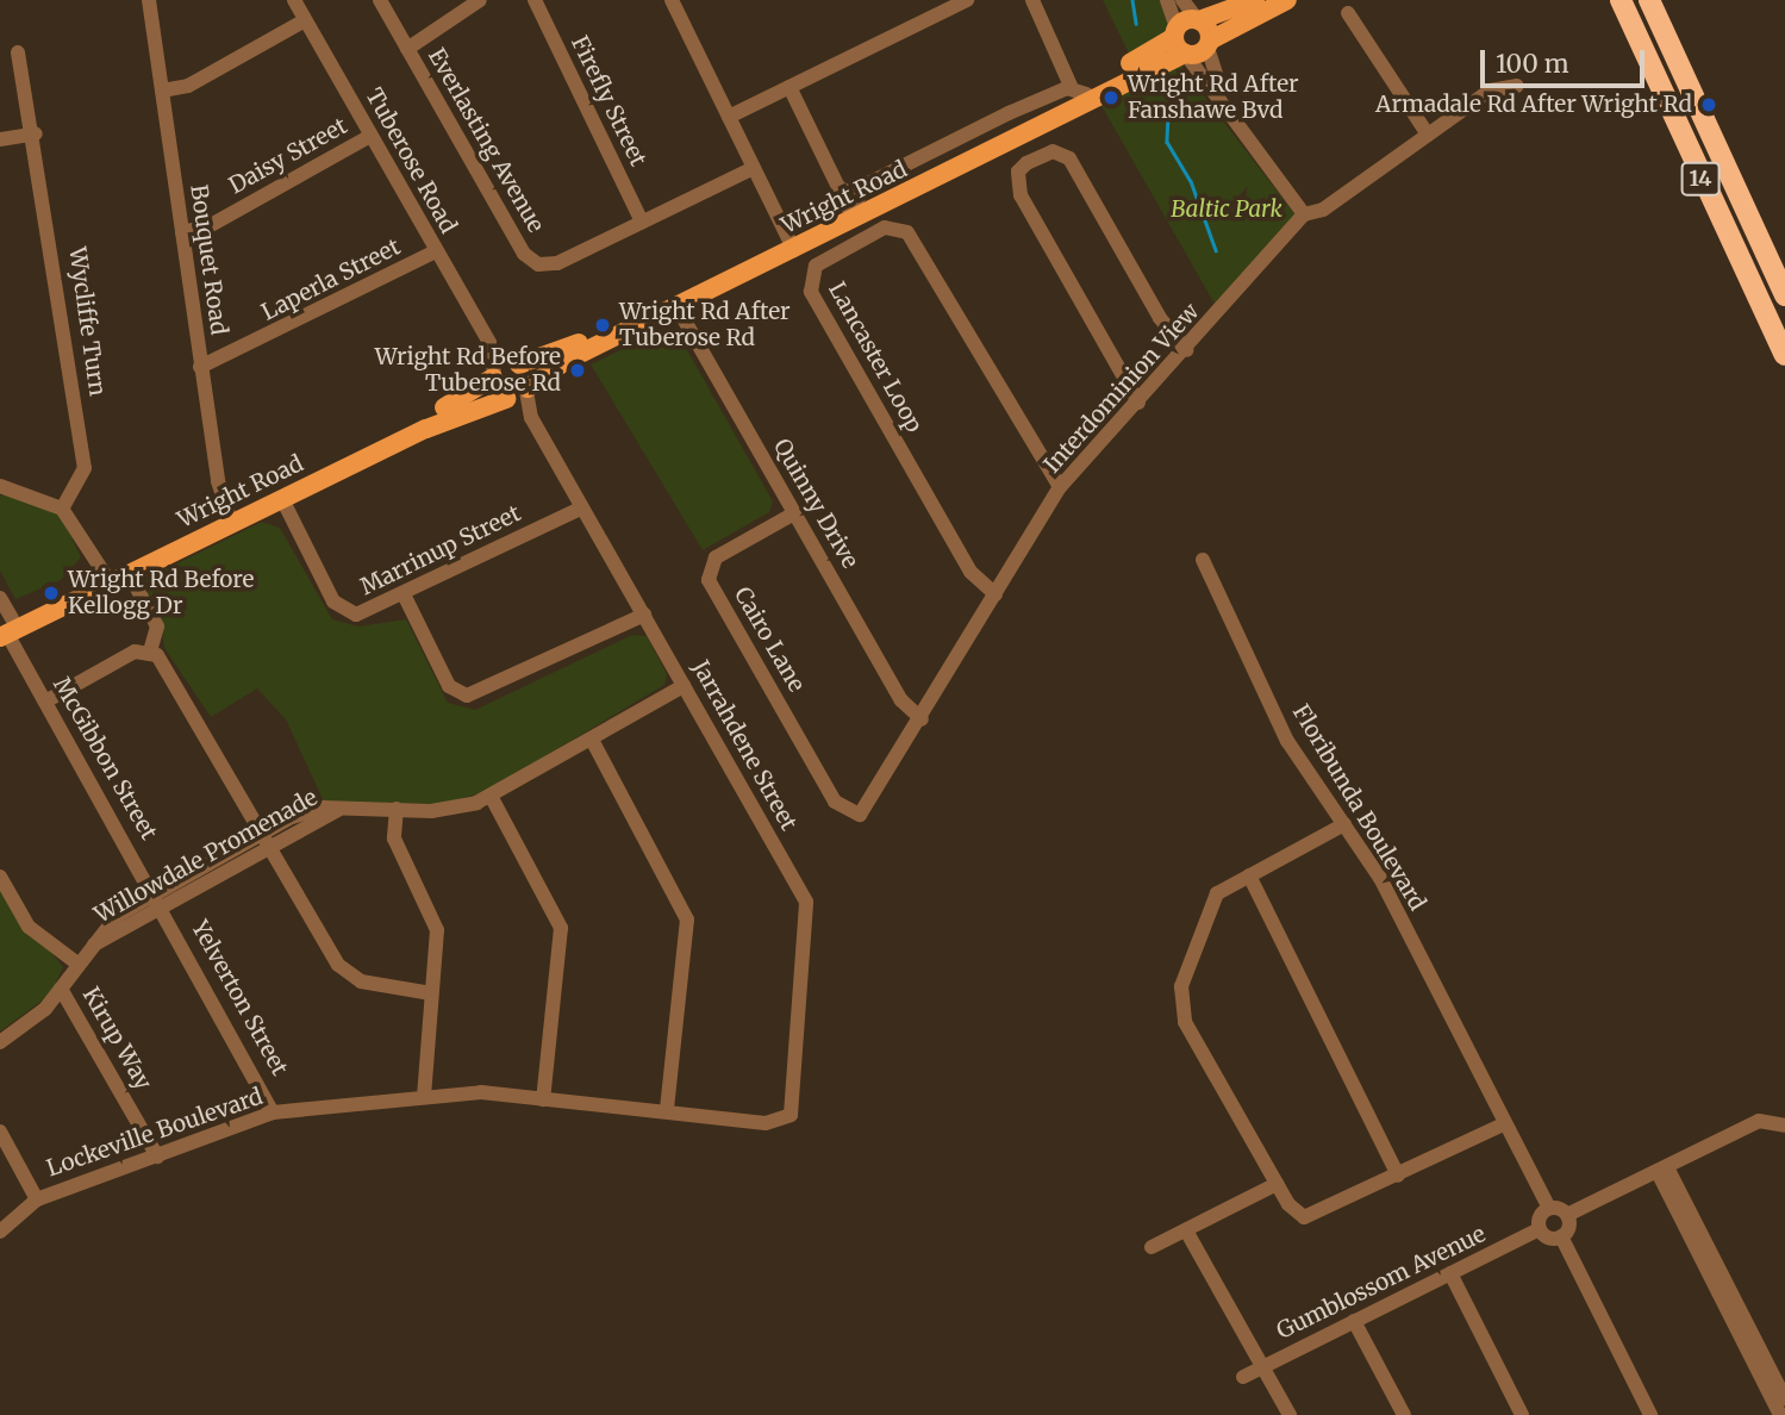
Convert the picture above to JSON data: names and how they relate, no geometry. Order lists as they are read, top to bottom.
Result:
{
  "streets": {
    "highway": ["14"],
    "main road": ["Wright Road"],
    "street": [
      "Firefly Street",
      "Everlasting Avenue",
      "Daisy Street",
      "Tuberose Road",
      "Bouquet Road",
      "Laperla Street",
      "Wycliffe Turn",
      "Lancaster Loop",
      "Interdominion View",
      "Quinny Drive",
      "Marrinup Street",
      "Cairo Lane",
      "Jarrahdene Street",
      "McGibbon Street",
      "Floribunda Boulevard",
      "Willowdale Promenade",
      "Yelverton Street",
      "Kirup Way",
      "Lockeville Boulevard",
      "Gumblossom Avenue"
    ]
  },
  "crossings": [
    ["Firefly Street", "Everlasting Avenue"],
    ["Daisy Street", "Tuberose Road"],
    ["Daisy Street", "Bouquet Road"],
    ["Tuberose Road", "Wright Road"],
    ["Tuberose Road", "Laperla Street"],
    ["Wright Road", "Bouquet Road"],
    ["Wright Road", "Quinny Drive"],
    ["Wright Road", "Marrinup Street"],
    ["Wright Road", "Jarrahdene Street"],
    ["Wright Road", "McGibbon Street"],
    ["Bouquet Road", "Laperla Street"],
    ["Lancaster Loop", "Interdominion View"],
    ["Interdominion View", "Quinny Drive"],
    ["Interdominion View", "Cairo Lane"],
    ["Quinny Drive", "Cairo Lane"],
    ["Marrinup Street", "Jarrahdene Street"],
    ["Jarrahdene Street", "Willowdale Promenade"],
    ["Jarrahdene Street", "Lockeville Boulevard"],
    ["McGibbon Street", "Willowdale Promenade"],
    ["McGibbon Street", "Yelverton Street"],
    ["Willowdale Promenade", "Yelverton Street"],
    ["Willowdale Promenade", "Kirup Way"],
    ["Yelverton Street", "Lockeville Boulevard"],
    ["Kirup Way", "Lockeville Boulevard"]
  ],
  "parks": ["Baltic Park"],
  "places": [
    "Wright Rd After Fanshawe Bvd",
    "Armadale Rd After Wright Rd",
    "Wright Rd After Tuberose Rd",
    "Wright Rd Before Tuberose Rd",
    "Wright Rd Before Kellogg Dr"
  ],
  "scale_bar": "100 m"
}
